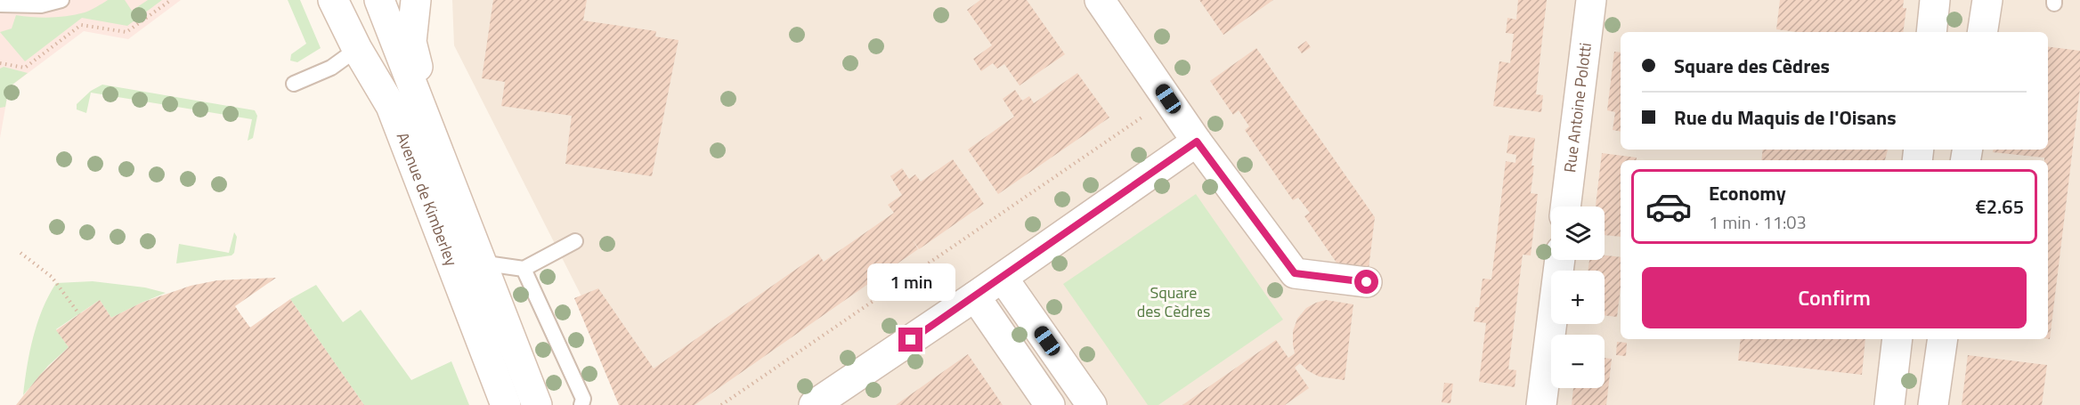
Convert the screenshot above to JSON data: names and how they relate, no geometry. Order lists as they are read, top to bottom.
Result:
{
  "streets": {
    "street": ["Rue Antoine Polotti", "Avenue de Kimberley"]
  },
  "parks": ["Square des Cèdres"],
  "page": {
    "banner": ["Square des Cèdres", "Rue du Maquis de l'Oisans"],
    "list": [
      {
        "name": "Economy",
        "note": "1 min · 11:03",
        "value": "€2.65"
      }
    ],
    "map_buttons": ["+", "−"],
    "buttons": "Confirm",
    "bubble": "1 min"
  }
}
